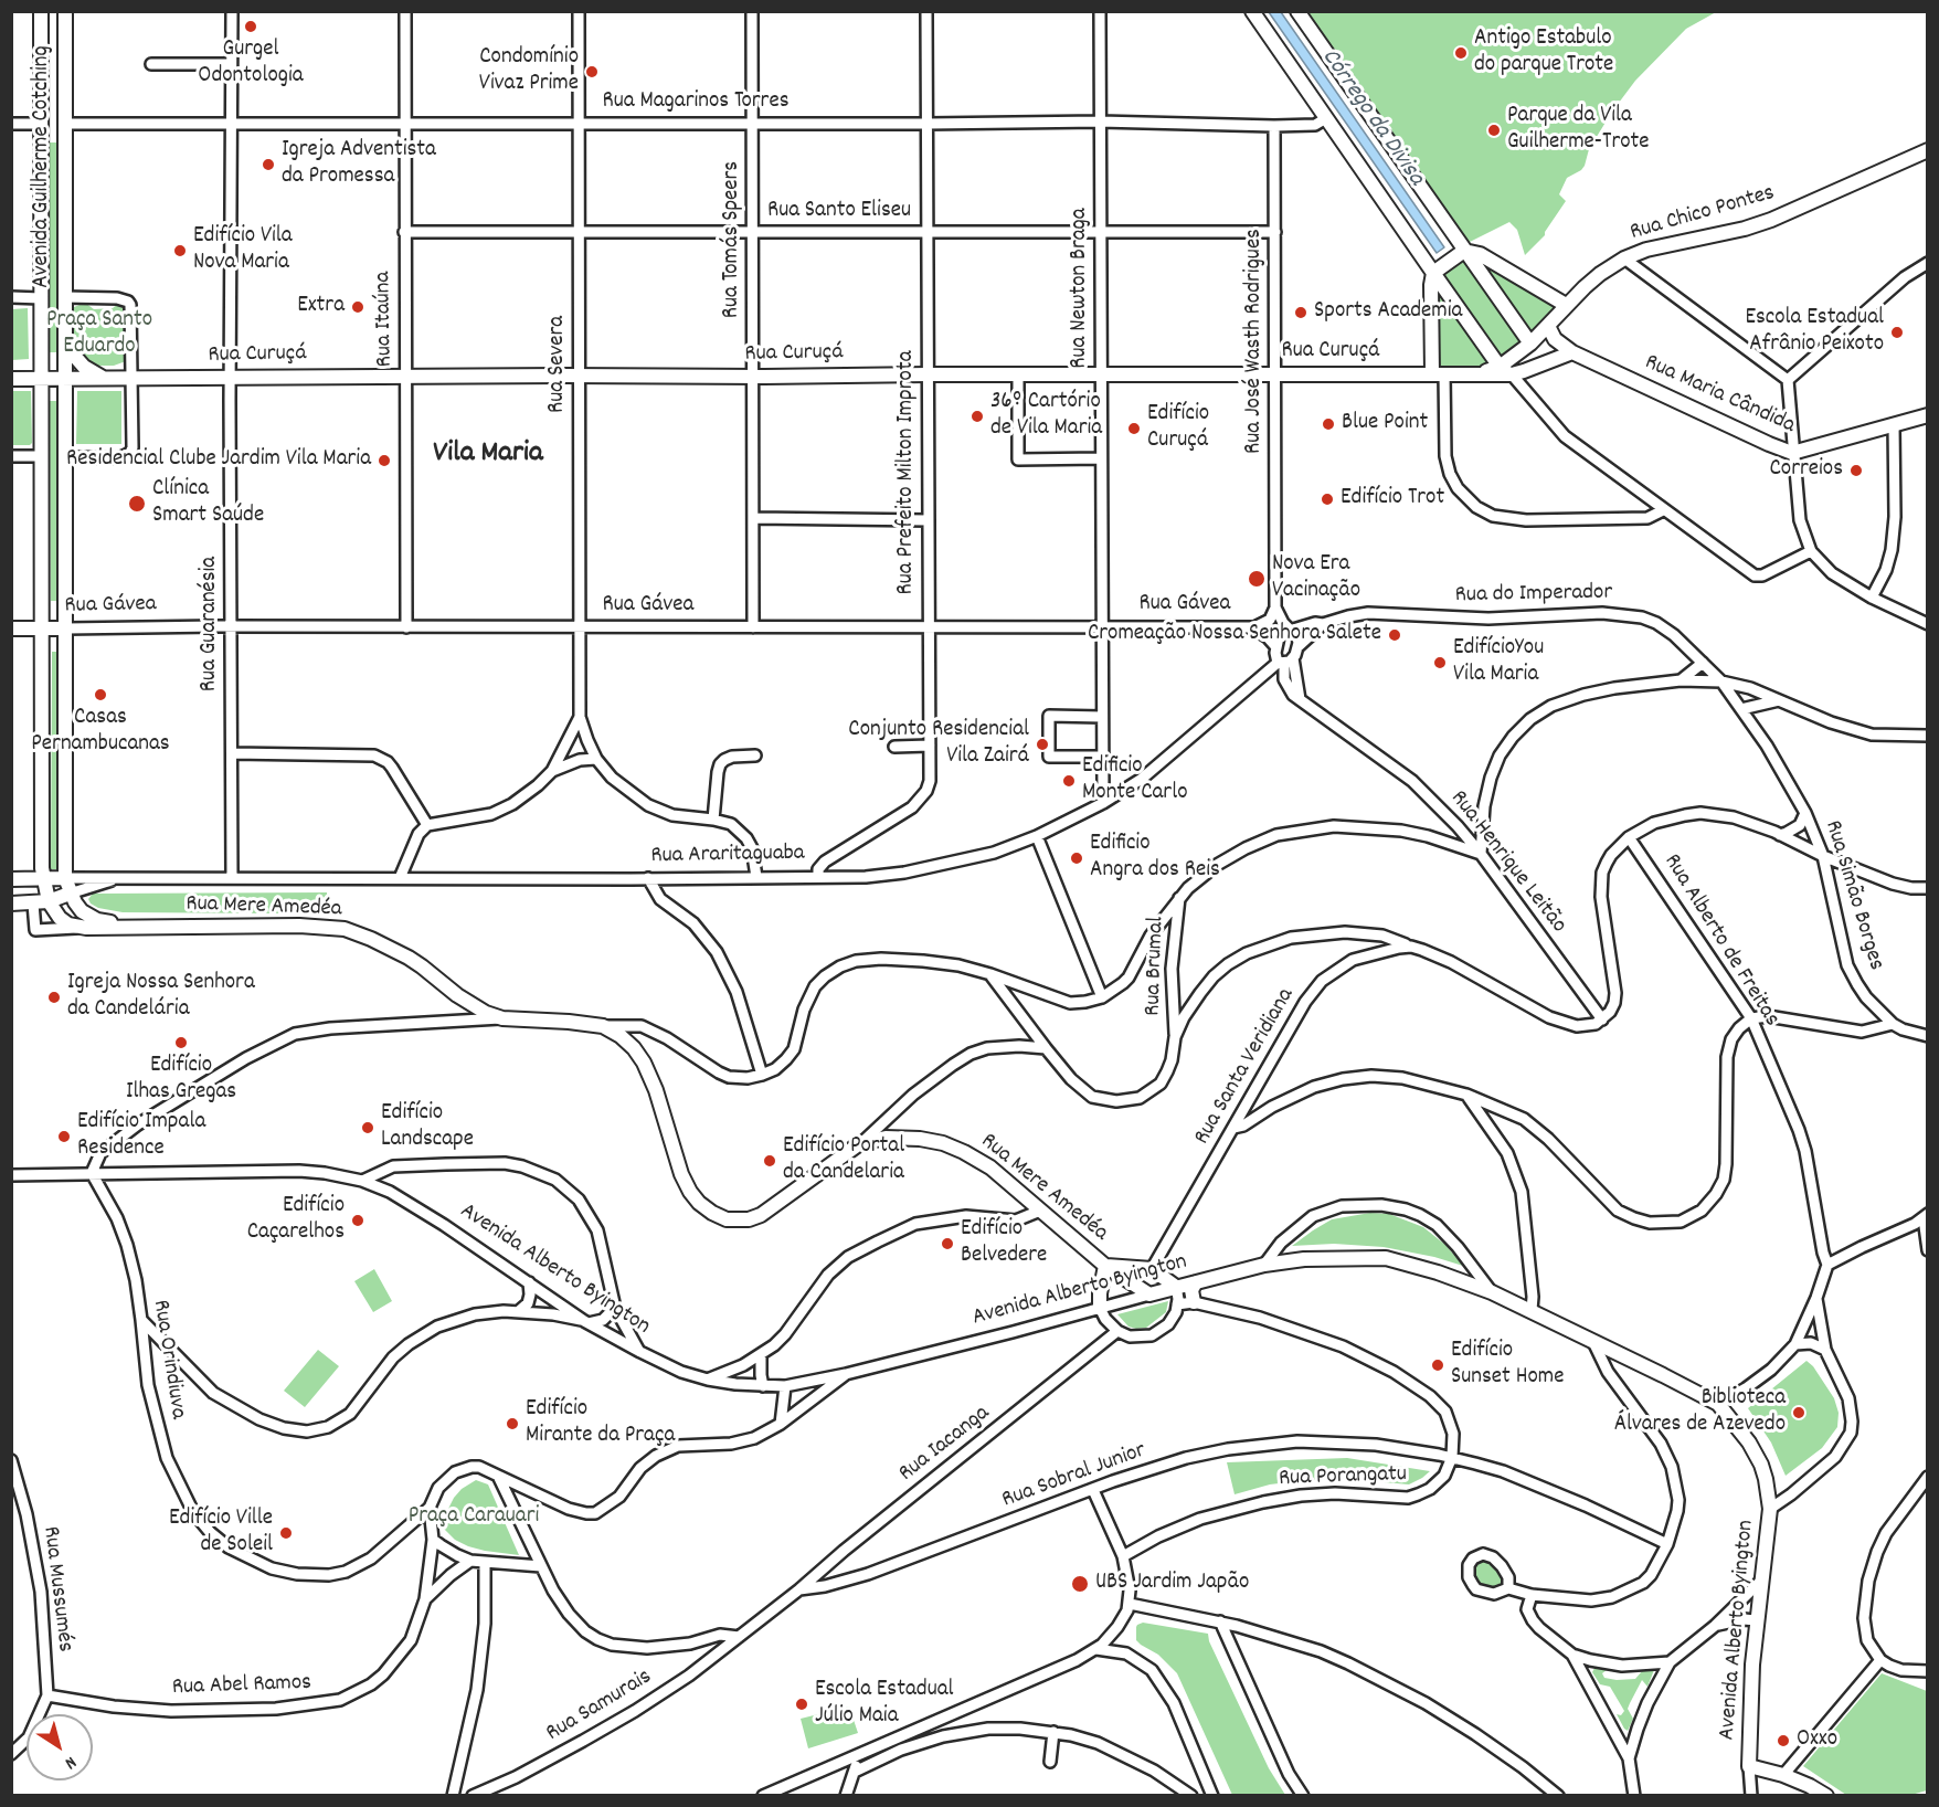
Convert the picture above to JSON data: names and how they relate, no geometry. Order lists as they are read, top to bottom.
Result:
{
  "streets": {
    "main road": [
      "Avenida Guilherme Cotching",
      "Rua Chico Pontes",
      "Rua Curuçá",
      "Rua Maria Cândida",
      "Rua Gávea",
      "Rua Araritaguaba",
      "Rua Mere Amedéa",
      "Avenida Alberto Byington"
    ],
    "street": [
      "Rua Magarinos Torres",
      "Rua Santo Eliseu",
      "Rua Tomás Speers",
      "Rua Newton Braga",
      "Rua Itaúna",
      "Rua José Wasth Rodrigues",
      "Rua Severa",
      "Rua Prefeito Milton Improta",
      "Rua do Imperador",
      "Rua Guaranésia",
      "Rua Henrique Leitão",
      "Rua Simão Borges",
      "Rua Alberto de Freitas",
      "Rua Brumal",
      "Rua Santa Veridiana",
      "Rua Orindiuva",
      "Rua Iacanga",
      "Rua Sobral Junior",
      "Rua Porangatu",
      "Rua Mussumés",
      "Rua Abel Ramos",
      "Rua Samurais"
    ]
  },
  "crossings": [
    ["Rua Magarinos Torres", "Avenida Guilherme Cotching"],
    ["Rua Magarinos Torres", "Rua Tomás Speers"],
    ["Rua Magarinos Torres", "Rua Newton Braga"],
    ["Rua Magarinos Torres", "Rua Itaúna"],
    ["Rua Magarinos Torres", "Rua José Wasth Rodrigues"],
    ["Rua Magarinos Torres", "Rua Severa"],
    ["Rua Magarinos Torres", "Rua Prefeito Milton Improta"],
    ["Rua Magarinos Torres", "Rua Guaranésia"],
    ["Avenida Guilherme Cotching", "Rua Curuçá"],
    ["Avenida Guilherme Cotching", "Rua Gávea"],
    ["Avenida Guilherme Cotching", "Rua Araritaguaba"],
    ["Avenida Guilherme Cotching", "Rua Mere Amedéa"],
    ["Rua Santo Eliseu", "Rua Tomás Speers"],
    ["Rua Santo Eliseu", "Rua Newton Braga"],
    ["Rua Santo Eliseu", "Rua Itaúna"],
    ["Rua Santo Eliseu", "Rua José Wasth Rodrigues"],
    ["Rua Santo Eliseu", "Rua Severa"],
    ["Rua Santo Eliseu", "Rua Prefeito Milton Improta"],
    ["Rua Chico Pontes", "Rua Curuçá"],
    ["Rua Chico Pontes", "Rua Maria Cândida"],
    ["Rua Tomás Speers", "Rua Curuçá"],
    ["Rua Tomás Speers", "Rua Gávea"],
    ["Rua Newton Braga", "Rua Curuçá"],
    ["Rua Newton Braga", "Rua Gávea"],
    ["Rua Newton Braga", "Rua Araritaguaba"],
    ["Rua Itaúna", "Rua Curuçá"],
    ["Rua Itaúna", "Rua Gávea"],
    ["Rua José Wasth Rodrigues", "Rua Curuçá"],
    ["Rua Curuçá", "Rua Severa"],
    ["Rua Curuçá", "Rua Maria Cândida"],
    ["Rua Curuçá", "Rua Prefeito Milton Improta"],
    ["Rua Curuçá", "Rua Guaranésia"],
    ["Rua Severa", "Rua Gávea"],
    ["Rua Prefeito Milton Improta", "Rua Gávea"],
    ["Rua Prefeito Milton Improta", "Rua Araritaguaba"],
    ["Rua do Imperador", "Rua Simão Borges"],
    ["Rua Gávea", "Rua Guaranésia"],
    ["Rua Gávea", "Rua Henrique Leitão"],
    ["Rua Guaranésia", "Rua Araritaguaba"],
    ["Rua Araritaguaba", "Rua Henrique Leitão"],
    ["Rua Araritaguaba", "Rua Mere Amedéa"],
    ["Rua Mere Amedéa", "Rua Santa Veridiana"],
    ["Rua Mere Amedéa", "Avenida Alberto Byington"],
    ["Avenida Alberto Byington", "Rua Orindiuva"],
    ["Rua Iacanga", "Rua Sobral Junior"],
    ["Rua Sobral Junior", "Rua Porangatu"],
    ["Rua Mussumés", "Rua Abel Ramos"]
  ],
  "districts": ["Vila Maria"],
  "water": ["Córrego da Divisa"],
  "parks": ["Praça Santo Eduardo", "Praça Carauari"],
  "places": [
    "Gurgel Odontologia",
    "Antigo Estabulo do parque Trote",
    "Condomínio Vivaz Prime",
    "Parque da Vila Guilherme-Trote",
    "Igreja Adventista da Promessa",
    "Edifício Vila Nova Maria",
    "Extra",
    "Sports Academia",
    "Escola Estadual Afrânio Peixoto",
    "36º Cartório de Vila Maria",
    "Blue Point",
    "Edifício Curuçá",
    "Residencial Clube Jardim Vila Maria",
    "Correios",
    "Edifício Trot",
    "Clínica Smart Saúde",
    "Nova Era Vacinação",
    "Cromeação Nossa Senhora Salete",
    "EdifícioYou Vila Maria",
    "Casas Pernambucanas",
    "Conjunto Residencial Vila Zairá",
    "Edificio Monte Carlo",
    "Edificio Angra dos Reis",
    "Igreja Nossa Senhora da Candelária",
    "Edifício Ilhas Gregas",
    "Edifício Landscape",
    "Edifício Impala Residence",
    "Edifício Portal da Candelaria",
    "Edifício Caçarelhos",
    "Edifício Belvedere",
    "Edifício Sunset Home",
    "Biblioteca Álvares de Azevedo",
    "Edifício Mirante da Praça",
    "Edifício Ville de Soleil",
    "UBS Jardim Japão",
    "Escola Estadual Júlio Maia",
    "Oxxo"
  ],
  "north": "bottom right"
}
